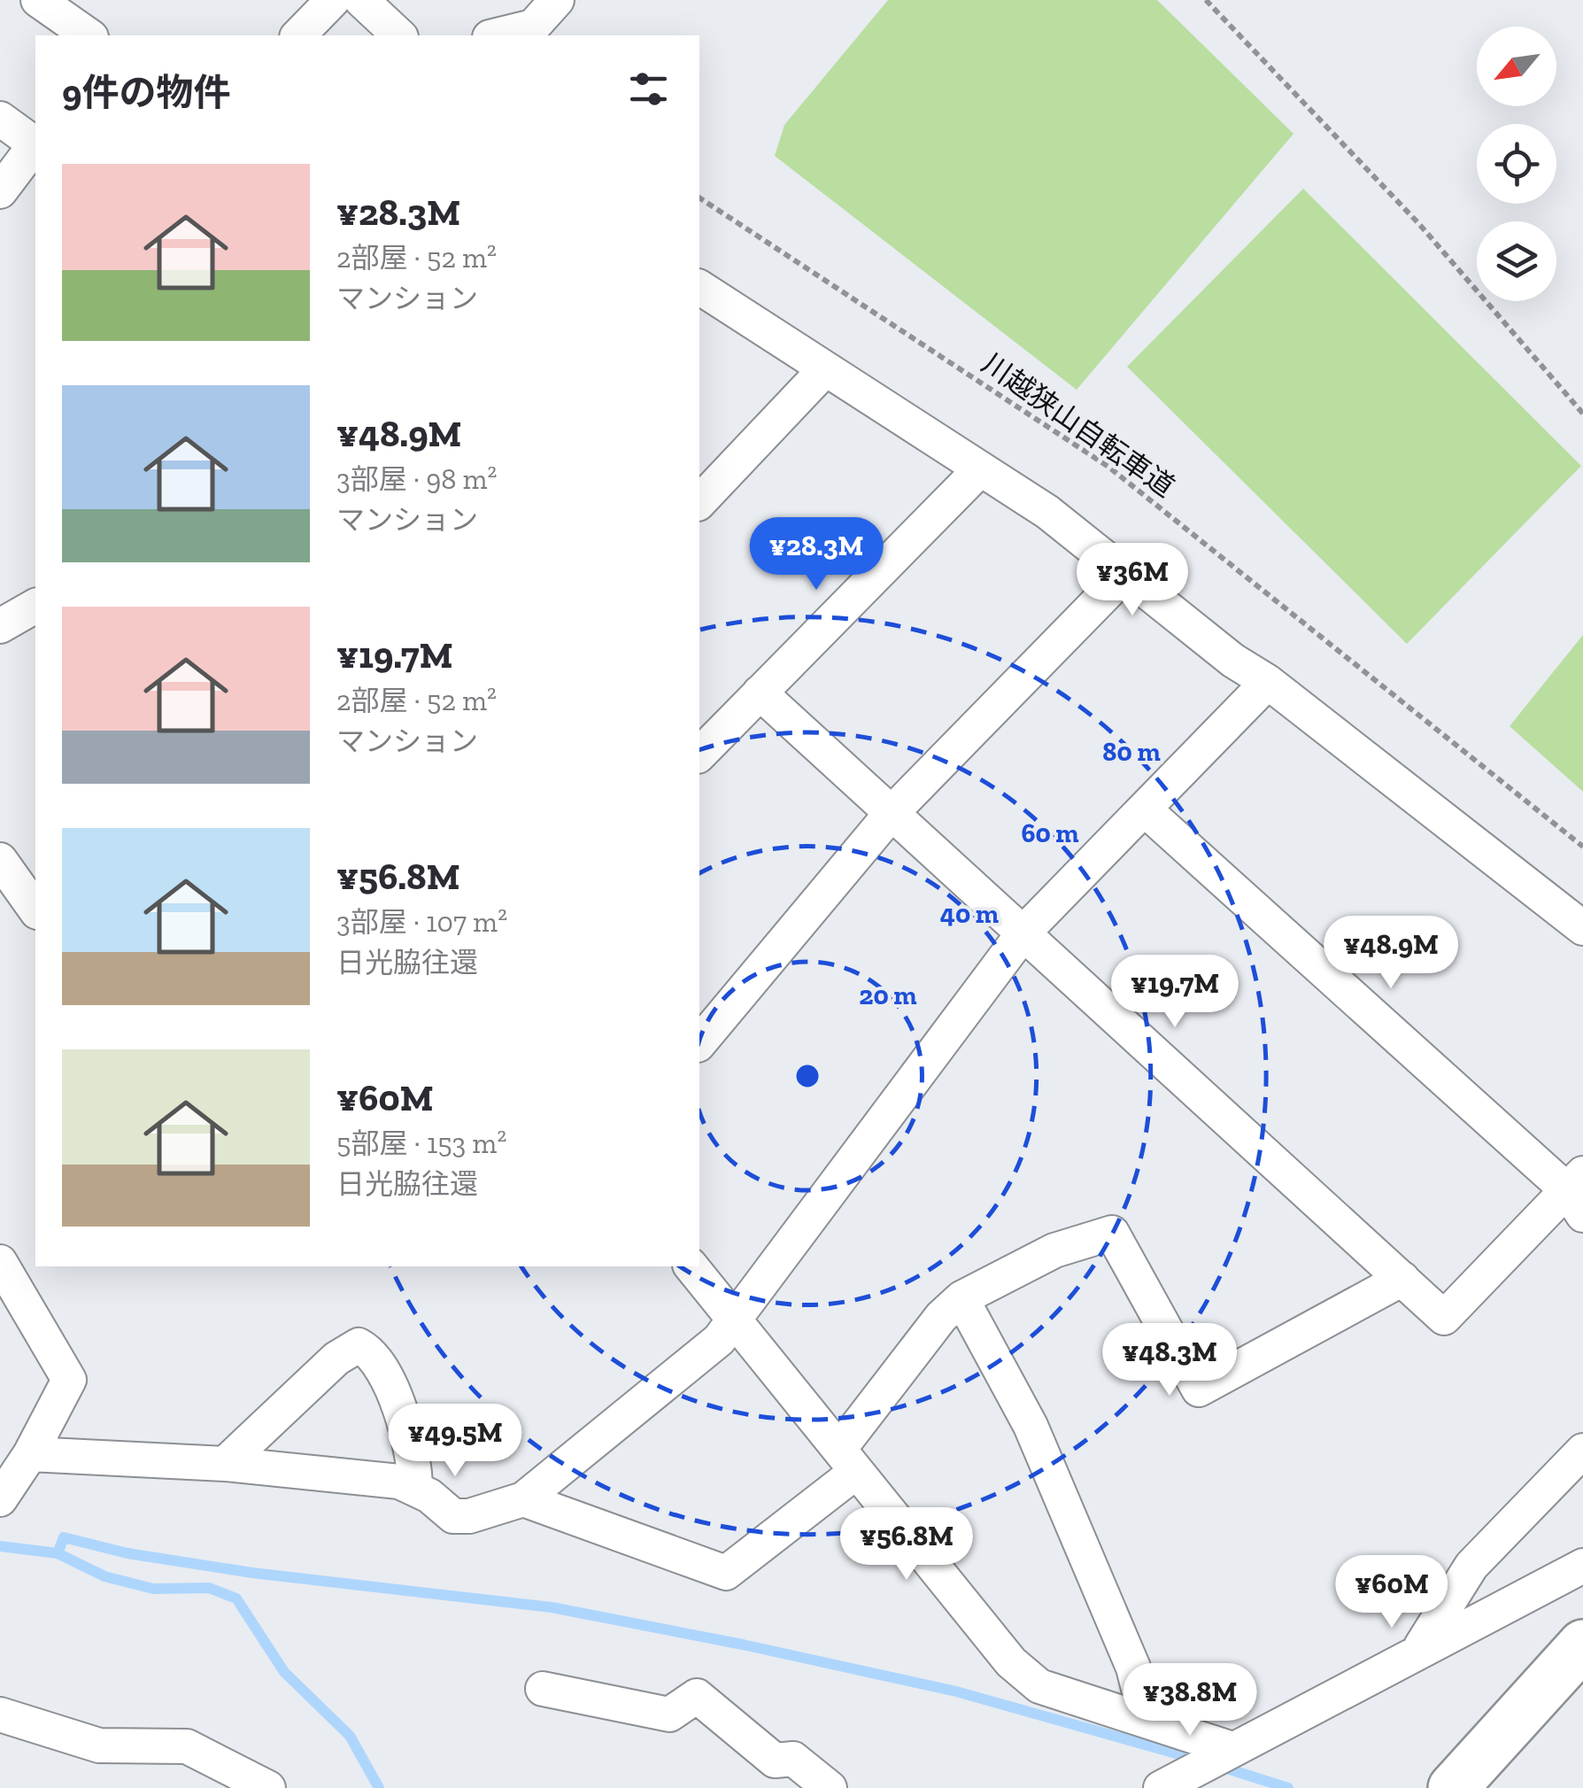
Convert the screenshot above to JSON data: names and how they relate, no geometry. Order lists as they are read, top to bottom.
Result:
{
  "streets": {
    "path": ["川越狭山自転車道"]
  },
  "north": "bottom left",
  "page": {
    "heading": "9件の物件",
    "list": [
      {
        "name": "¥28.3M",
        "note": "2部屋 · 52 m² · マンション"
      },
      {
        "name": "¥48.9M",
        "note": "3部屋 · 98 m² · マンション"
      },
      {
        "name": "¥19.7M",
        "note": "2部屋 · 52 m² · マンション"
      },
      {
        "name": "¥56.8M",
        "note": "3部屋 · 107 m² · 日光脇往還"
      },
      {
        "name": "¥60M",
        "note": "5部屋 · 153 m² · 日光脇往還"
      }
    ],
    "price": [
      "¥28.3M",
      "¥36M",
      "¥48.9M",
      "¥19.7M",
      "¥48.3M",
      "¥49.5M",
      "¥56.8M",
      "¥60M",
      "¥38.8M"
    ]
  },
  "rings": [
    "80 m",
    "60 m",
    "40 m",
    "20 m"
  ]
}
